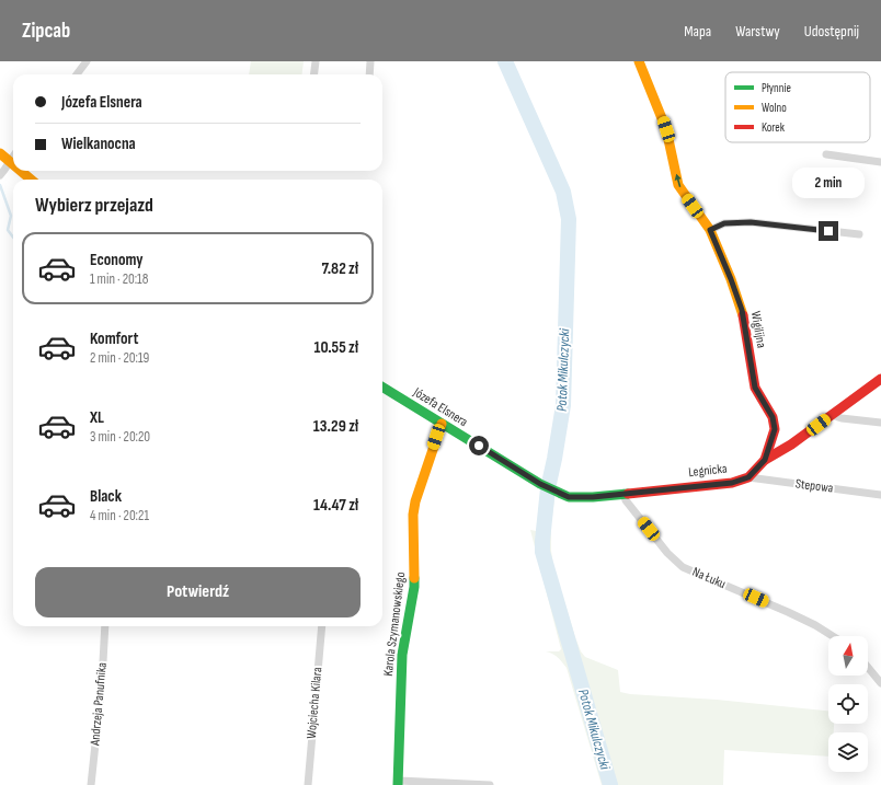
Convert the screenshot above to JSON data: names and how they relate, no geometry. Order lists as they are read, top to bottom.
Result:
{
  "streets": {
    "street": [
      "Wigilijna",
      "Józefa Elsnera",
      "Legnicka",
      "Stepowa",
      "Na Łuku",
      "Karola Szymanowskiego",
      "Wojciecha Kilara",
      "Andrzeja Panufnika"
    ]
  },
  "crossings": [
    ["Józefa Elsnera", "Legnicka"],
    ["Józefa Elsnera", "Karola Szymanowskiego"],
    ["Legnicka", "Stepowa"],
    ["Legnicka", "Na Łuku"]
  ],
  "one_way": ["Wigilijna"],
  "water": ["Potok Mikulczycki"],
  "legend": ["Płynnie", "Wolno", "Korek"],
  "north": "top",
  "page": {
    "header": "Zipcab",
    "nav": ["Mapa", "Warstwy", "Udostępnij"],
    "banner": ["Józefa Elsnera", "Wielkanocna"],
    "bubble": "2 min",
    "heading": "Wybierz przejazd",
    "list": [
      {
        "name": "Economy",
        "note": "1 min · 20:18",
        "value": "7.82 zł"
      },
      {
        "name": "Komfort",
        "note": "2 min · 20:19",
        "value": "10.55 zł"
      },
      {
        "name": "XL",
        "note": "3 min · 20:20",
        "value": "13.29 zł"
      },
      {
        "name": "Black",
        "note": "4 min · 20:21",
        "value": "14.47 zł"
      }
    ],
    "buttons": "Potwierdź"
  }
}
